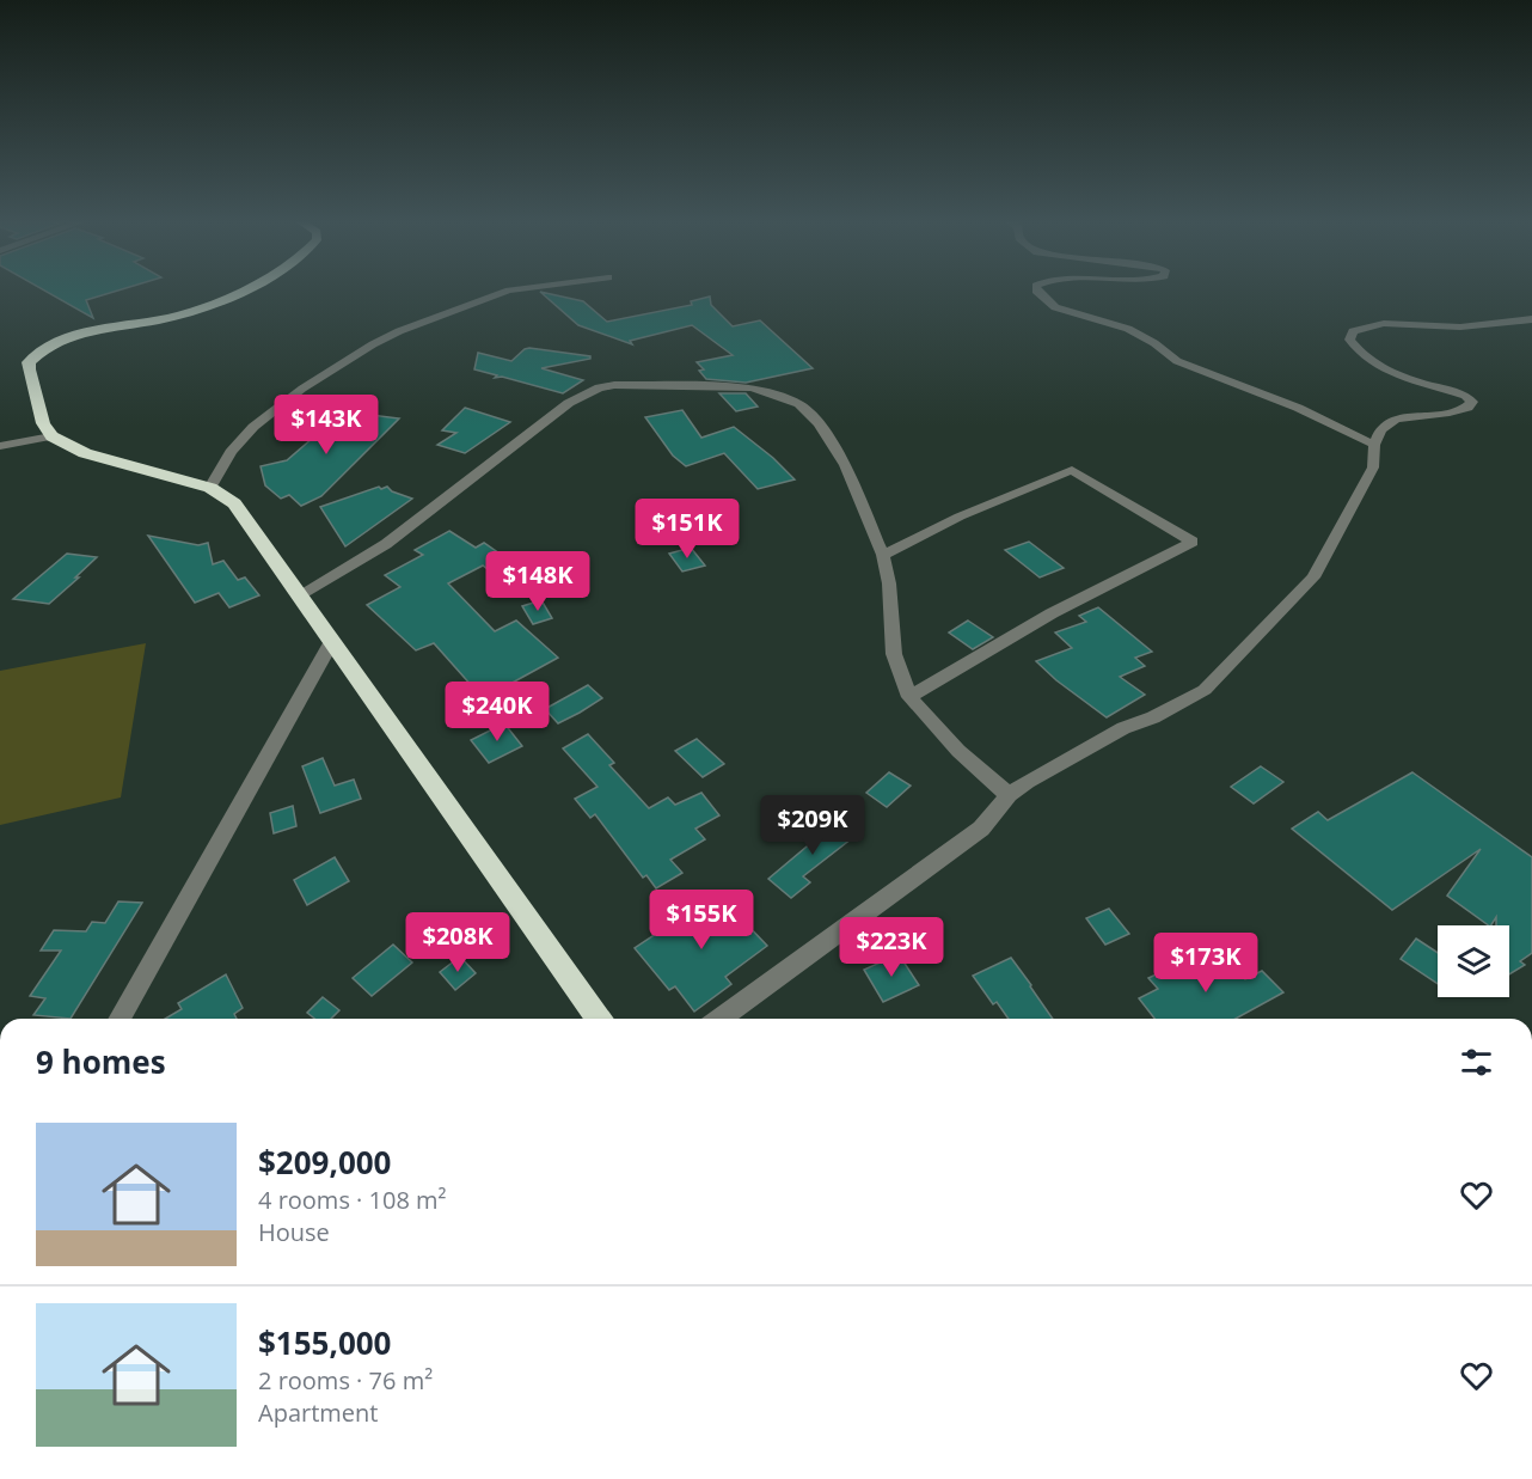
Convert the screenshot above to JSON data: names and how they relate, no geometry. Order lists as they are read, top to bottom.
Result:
{
  "page": {
    "price": [
      "$143K",
      "$151K",
      "$148K",
      "$240K",
      "$209K",
      "$155K",
      "$208K",
      "$223K",
      "$173K"
    ],
    "heading": "9 homes",
    "list": [
      {
        "name": "$209,000",
        "note": "4 rooms · 108 m² · House"
      },
      {
        "name": "$155,000",
        "note": "2 rooms · 76 m² · Apartment"
      }
    ]
  }
}
